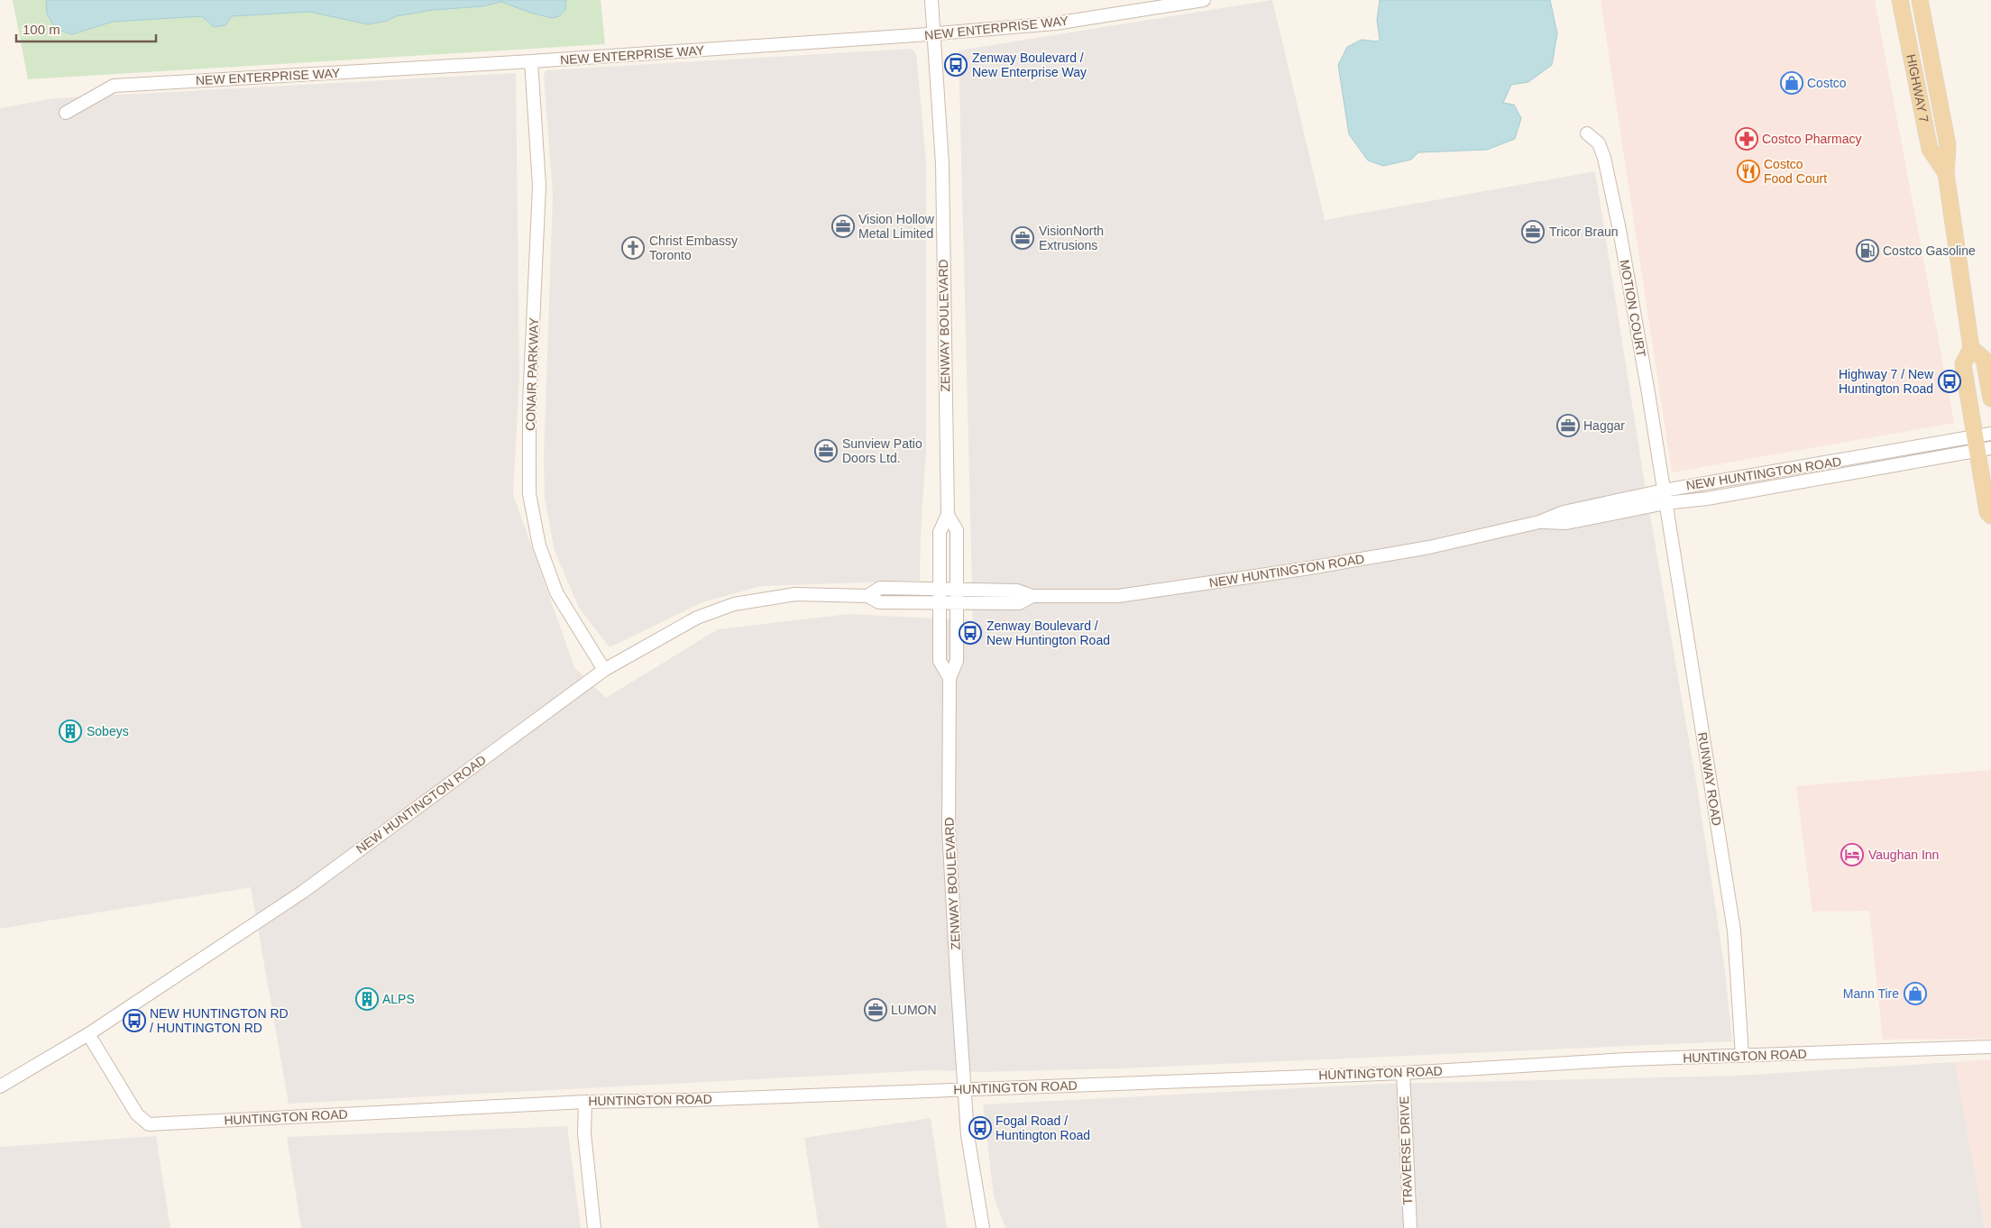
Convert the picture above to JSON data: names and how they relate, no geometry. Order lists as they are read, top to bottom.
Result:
{
  "streets": {
    "main road": ["HIGHWAY 7"],
    "street": [
      "NEW ENTERPRISE WAY",
      "MOTION COURT",
      "ZENWAY BOULEVARD",
      "CONAIR PARKWAY",
      "NEW HUNTINGTON ROAD",
      "RUNWAY ROAD",
      "HUNTINGTON ROAD",
      "TRAVERSE DRIVE"
    ]
  },
  "crossings": [
    ["NEW ENTERPRISE WAY", "ZENWAY BOULEVARD"],
    ["NEW ENTERPRISE WAY", "CONAIR PARKWAY"],
    ["HIGHWAY 7", "NEW HUNTINGTON ROAD"],
    ["MOTION COURT", "NEW HUNTINGTON ROAD"],
    ["MOTION COURT", "RUNWAY ROAD"],
    ["ZENWAY BOULEVARD", "NEW HUNTINGTON ROAD"],
    ["ZENWAY BOULEVARD", "HUNTINGTON ROAD"],
    ["CONAIR PARKWAY", "NEW HUNTINGTON ROAD"],
    ["NEW HUNTINGTON ROAD", "RUNWAY ROAD"],
    ["NEW HUNTINGTON ROAD", "HUNTINGTON ROAD"],
    ["RUNWAY ROAD", "HUNTINGTON ROAD"],
    ["HUNTINGTON ROAD", "TRAVERSE DRIVE"]
  ],
  "places": {
    "bus stop": [
      "Zenway Boulevard / New Enterprise Way",
      "Highway 7 / New Huntington Road",
      "Zenway Boulevard / New Huntington Road",
      "NEW HUNTINGTON RD / HUNTINGTON RD",
      "Fogal Road / Huntington Road"
    ],
    "shop": ["Costco", "Mann Tire"],
    "pharmacy": ["Costco Pharmacy"],
    "restaurant": ["Costco Food Court"],
    "office": [
      "Vision Hollow Metal Limited",
      "Tricor Braun",
      "VisionNorth Extrusions",
      "Haggar",
      "Sunview Patio Doors Ltd.",
      "LUMON"
    ],
    "church": ["Christ Embassy Toronto"],
    "fuel station": ["Costco Gasoline"],
    "building": ["Sobeys", "ALPS"],
    "hotel": ["Vaughan Inn"]
  },
  "scale_bar": "100 m"
}
